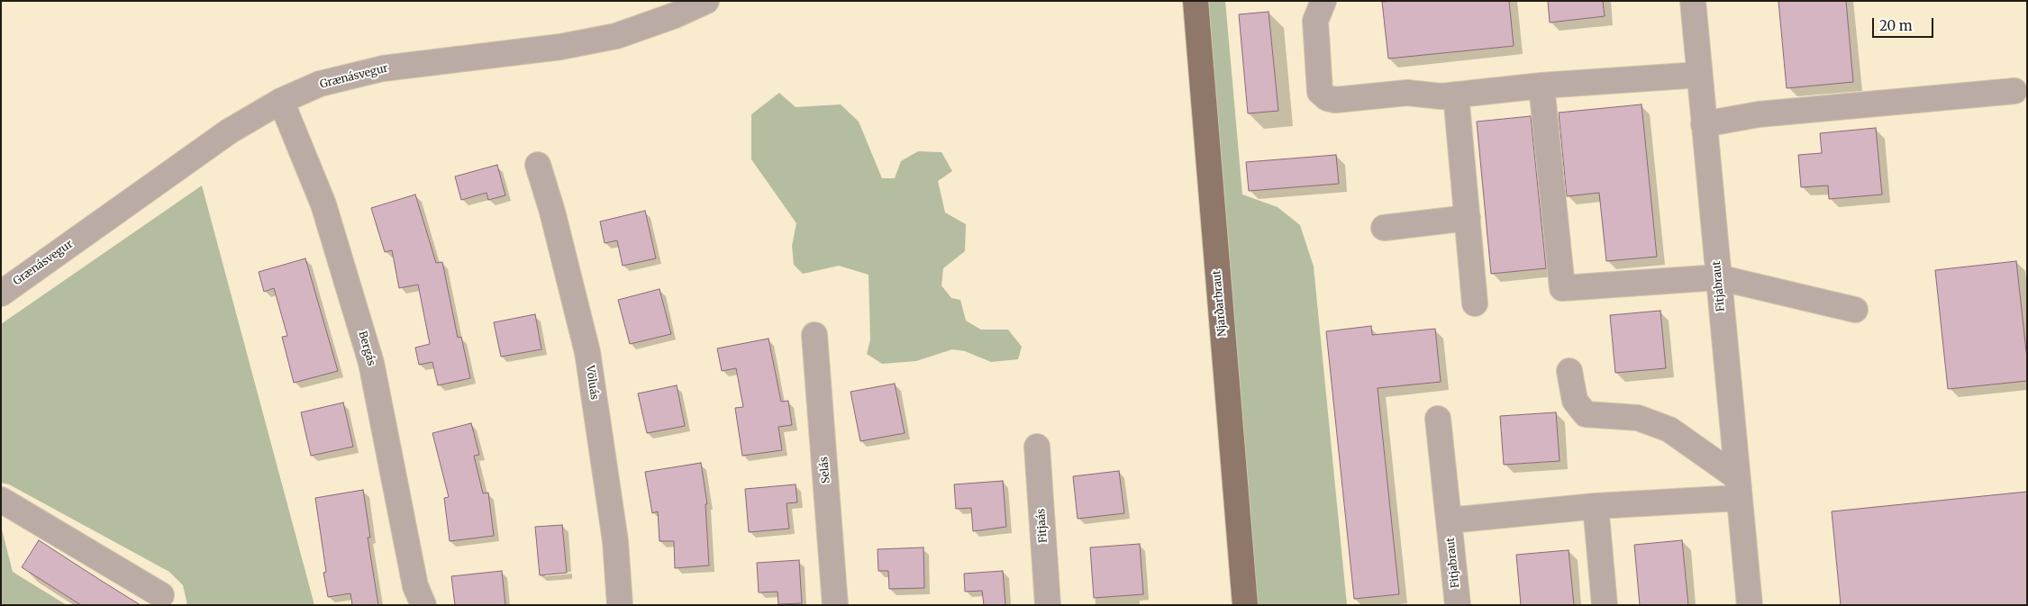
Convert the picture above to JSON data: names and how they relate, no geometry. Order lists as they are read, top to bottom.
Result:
{
  "streets": {
    "main road": ["Njarðarbraut"],
    "street": [
      "Grænásvegur",
      "Fitjabraut",
      "Bergás",
      "Völuás",
      "Selás",
      "Fitjaás"
    ]
  },
  "crossings": [
    ["Grænásvegur", "Bergás"]
  ],
  "scale_bar": "20 m"
}
